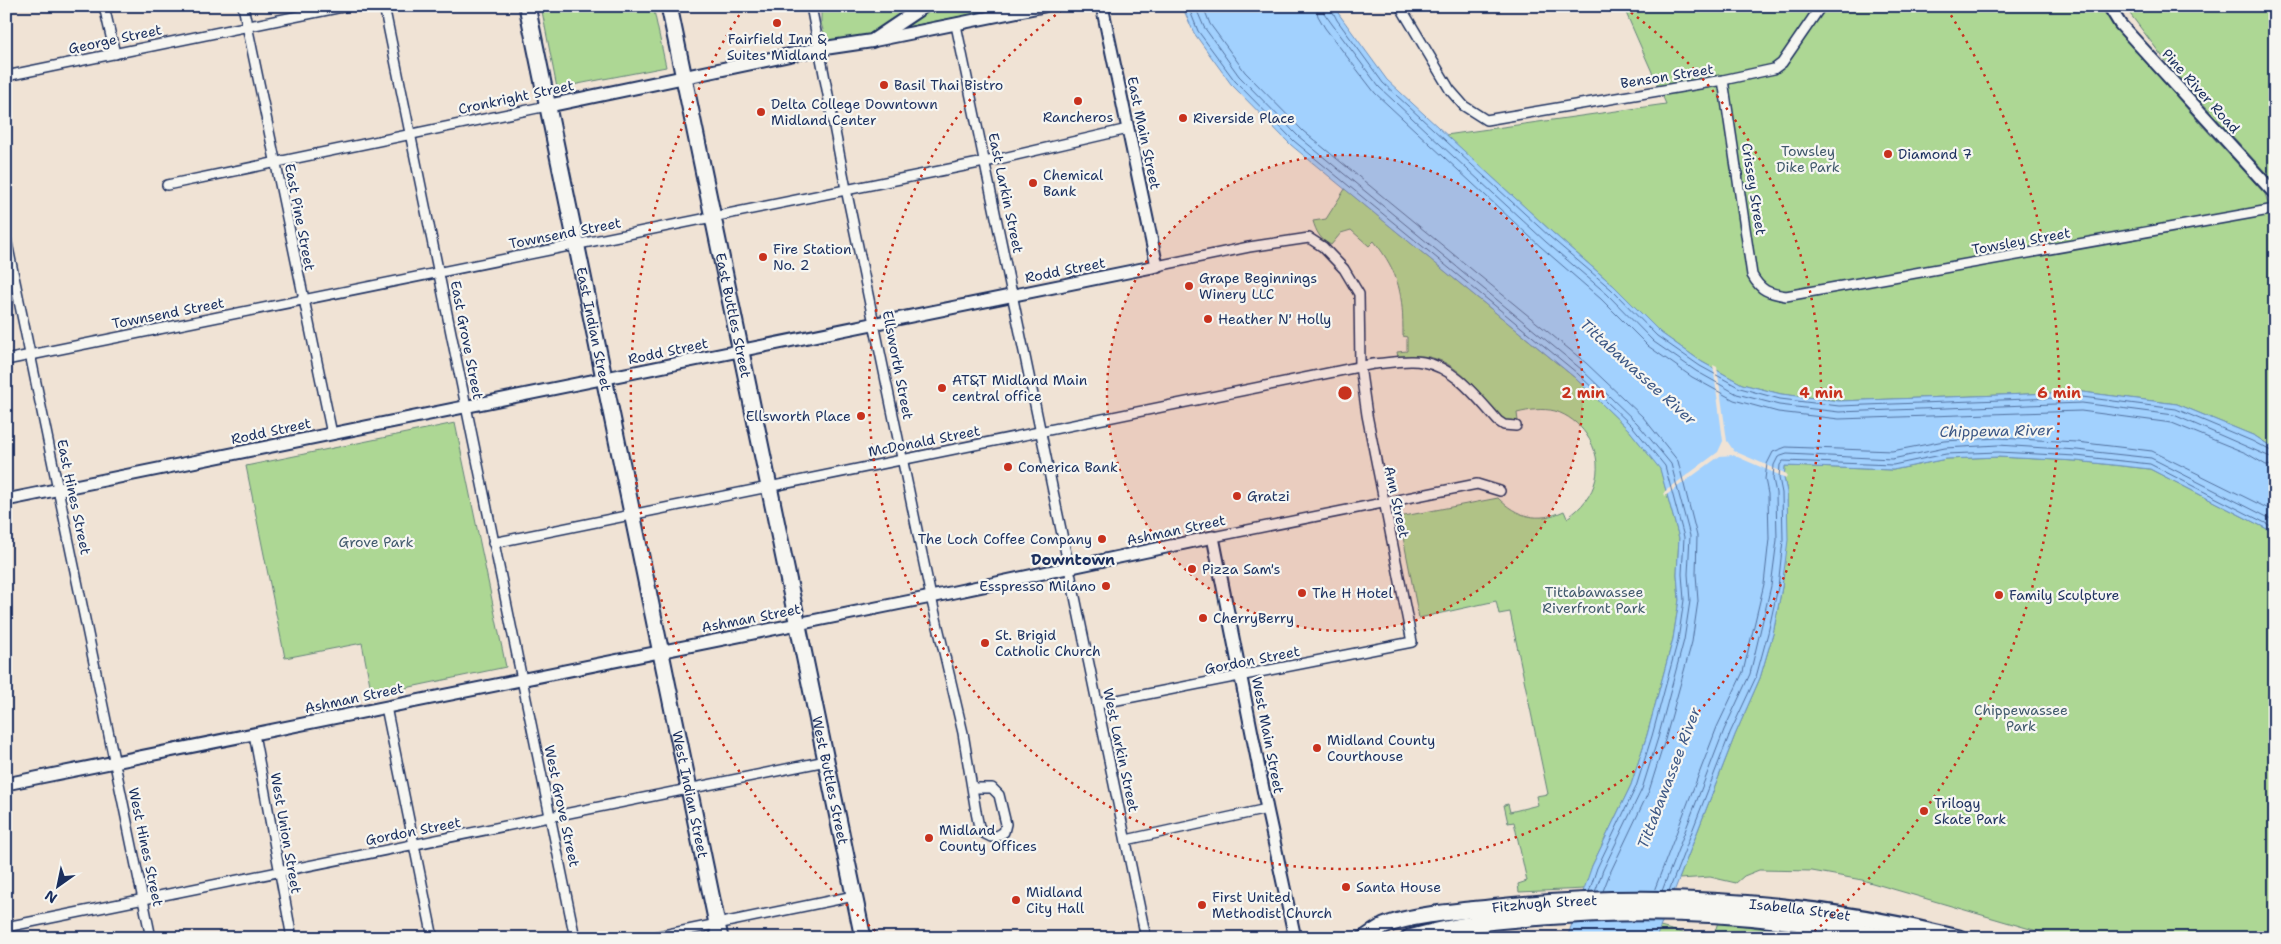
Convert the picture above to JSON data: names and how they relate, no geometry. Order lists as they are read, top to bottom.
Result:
{
  "streets": {
    "highway": [
      "East Buttles Street",
      "East Indian Street",
      "West Buttles Street",
      "West Indian Street",
      "Fitzhugh Street",
      "Isabella Street"
    ],
    "main road": ["Cronkright Street"],
    "street": [
      "George Street",
      "Benson Street",
      "Pine River Road",
      "East Main Street",
      "Crissey Street",
      "East Larkin Street",
      "East Pine Street",
      "Townsend Street",
      "Towsley Street",
      "Rodd Street",
      "East Grove Street",
      "Ellsworth Street",
      "McDonald Street",
      "East Hines Street",
      "Ann Street",
      "Ashman Street",
      "Gordon Street",
      "West Main Street",
      "West Larkin Street",
      "West Grove Street",
      "West Union Street",
      "West Hines Street"
    ]
  },
  "crossings": [
    ["George Street", "East Pine Street"],
    ["Benson Street", "Crissey Street"],
    ["Cronkright Street", "East Pine Street"],
    ["Cronkright Street", "East Buttles Street"],
    ["Cronkright Street", "East Indian Street"],
    ["Cronkright Street", "East Grove Street"],
    ["Cronkright Street", "Ellsworth Street"],
    ["East Main Street", "Townsend Street"],
    ["East Main Street", "Rodd Street"],
    ["Crissey Street", "Towsley Street"],
    ["East Larkin Street", "Townsend Street"],
    ["East Larkin Street", "Rodd Street"],
    ["East Larkin Street", "McDonald Street"],
    ["East Larkin Street", "Ashman Street"],
    ["East Larkin Street", "West Larkin Street"],
    ["East Pine Street", "Townsend Street"],
    ["East Pine Street", "Rodd Street"],
    ["Townsend Street", "East Buttles Street"],
    ["Townsend Street", "East Indian Street"],
    ["Townsend Street", "East Grove Street"],
    ["Townsend Street", "Ellsworth Street"],
    ["Townsend Street", "East Hines Street"],
    ["Rodd Street", "East Buttles Street"],
    ["Rodd Street", "East Indian Street"],
    ["Rodd Street", "East Grove Street"],
    ["Rodd Street", "Ellsworth Street"],
    ["Rodd Street", "East Hines Street"],
    ["Rodd Street", "Ann Street"],
    ["East Buttles Street", "McDonald Street"],
    ["East Buttles Street", "Ashman Street"],
    ["East Buttles Street", "West Buttles Street"],
    ["East Indian Street", "McDonald Street"],
    ["East Indian Street", "Ashman Street"],
    ["East Indian Street", "West Indian Street"],
    ["East Grove Street", "McDonald Street"],
    ["East Grove Street", "Ashman Street"],
    ["East Grove Street", "West Grove Street"],
    ["Ellsworth Street", "McDonald Street"],
    ["Ellsworth Street", "Ashman Street"],
    ["McDonald Street", "Ann Street"],
    ["East Hines Street", "Ashman Street"],
    ["East Hines Street", "West Hines Street"],
    ["Ann Street", "Ashman Street"],
    ["Ann Street", "Gordon Street"],
    ["Ashman Street", "West Main Street"],
    ["Ashman Street", "West Larkin Street"],
    ["Ashman Street", "West Buttles Street"],
    ["Ashman Street", "West Indian Street"],
    ["Ashman Street", "West Grove Street"],
    ["Ashman Street", "West Union Street"],
    ["Ashman Street", "West Hines Street"],
    ["Gordon Street", "West Main Street"],
    ["Gordon Street", "West Larkin Street"],
    ["Gordon Street", "West Buttles Street"],
    ["Gordon Street", "West Indian Street"],
    ["Gordon Street", "West Grove Street"],
    ["Gordon Street", "West Union Street"],
    ["Gordon Street", "West Hines Street"],
    ["Fitzhugh Street", "Isabella Street"]
  ],
  "districts": ["Downtown"],
  "water": ["Tittabawassee River", "Chippewa River"],
  "parks": [
    "Towsley Dike Park",
    "Grove Park",
    "Tittabawassee Riverfront Park",
    "Chippewassee Park"
  ],
  "places": [
    "Fairfield Inn & Suites Midland",
    "Basil Thai Bistro",
    "Rancheros",
    "Delta College Downtown Midland Center",
    "Riverside Place",
    "Diamond 7",
    "Chemical Bank",
    "Fire Station No. 2",
    "Grape Beginnings Winery LLC",
    "Heather N' Holly",
    "AT&T Midland Main central office",
    "Ellsworth Place",
    "Comerica Bank",
    "Gratzi",
    "The Loch Coffee Company",
    "Pizza Sam's",
    "Esspresso Milano",
    "The H Hotel",
    "Family Sculpture",
    "CherryBerry",
    "St. Brigid Catholic Church",
    "Midland County Courthouse",
    "Trilogy Skate Park",
    "Midland County Offices",
    "Santa House",
    "Midland City Hall",
    "First United Methodist Church"
  ],
  "north": "bottom left",
  "rings": ["2 min", "4 min", "6 min"]
}
